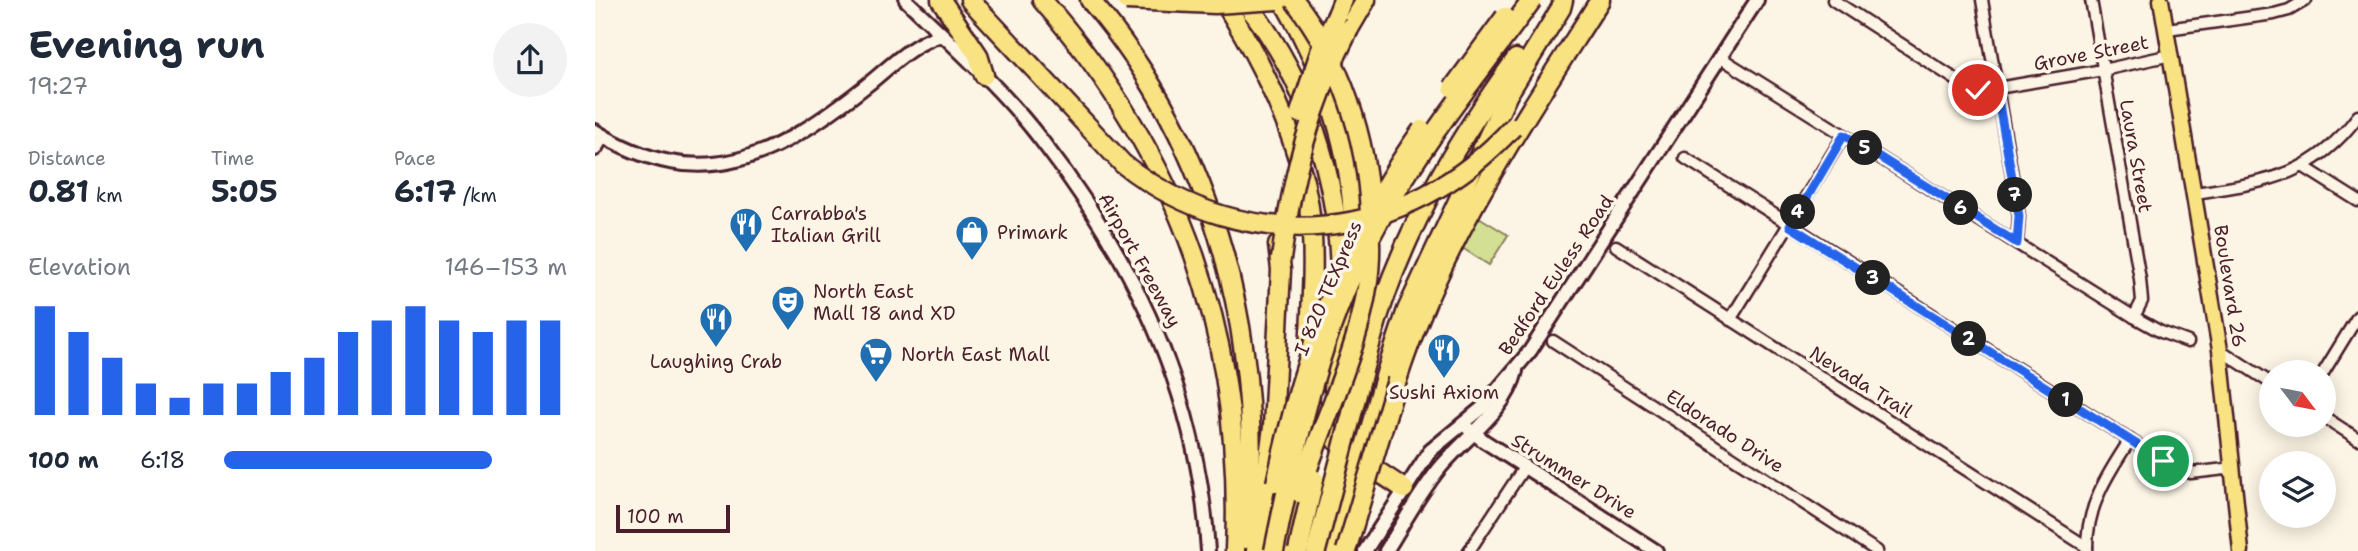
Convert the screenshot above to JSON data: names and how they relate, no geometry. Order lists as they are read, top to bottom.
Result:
{
  "streets": {
    "highway": ["Airport Freeway", "I 820 TEXpress"],
    "main road": ["Bedford Euless Road", "Boulevard 26", "Strummer Drive"],
    "street": [
      "Grove Street",
      "Laura Street",
      "Nevada Trail",
      "Eldorado Drive"
    ]
  },
  "crossings": [
    ["Grove Street", "Laura Street"],
    ["Grove Street", "Boulevard 26"],
    ["Bedford Euless Road", "Strummer Drive"]
  ],
  "places": {
    "restaurant": ["Carrabba's Italian Grill", "Laughing Crab", "Sushi Axiom"],
    "shop": ["Primark"],
    "theatre": ["North East Mall 18 and XD"],
    "supermarket": ["North East Mall"]
  },
  "scale_bar": "100 m",
  "north": "bottom right",
  "page": {
    "heading": ["Evening run", "19:27"],
    "stats": [
      ["Distance", "0.81 km"],
      ["Time", "5:05"],
      ["Pace", "6:17 /km"]
    ],
    "pins": [
      "5",
      "7",
      "6",
      "4",
      "3",
      "2",
      "1"
    ],
    "chart": ["Elevation", "146–153 m"],
    "list": [
      {
        "name": "100 m",
        "note": "6:18"
      }
    ],
    "scale": "100 m"
  }
}
